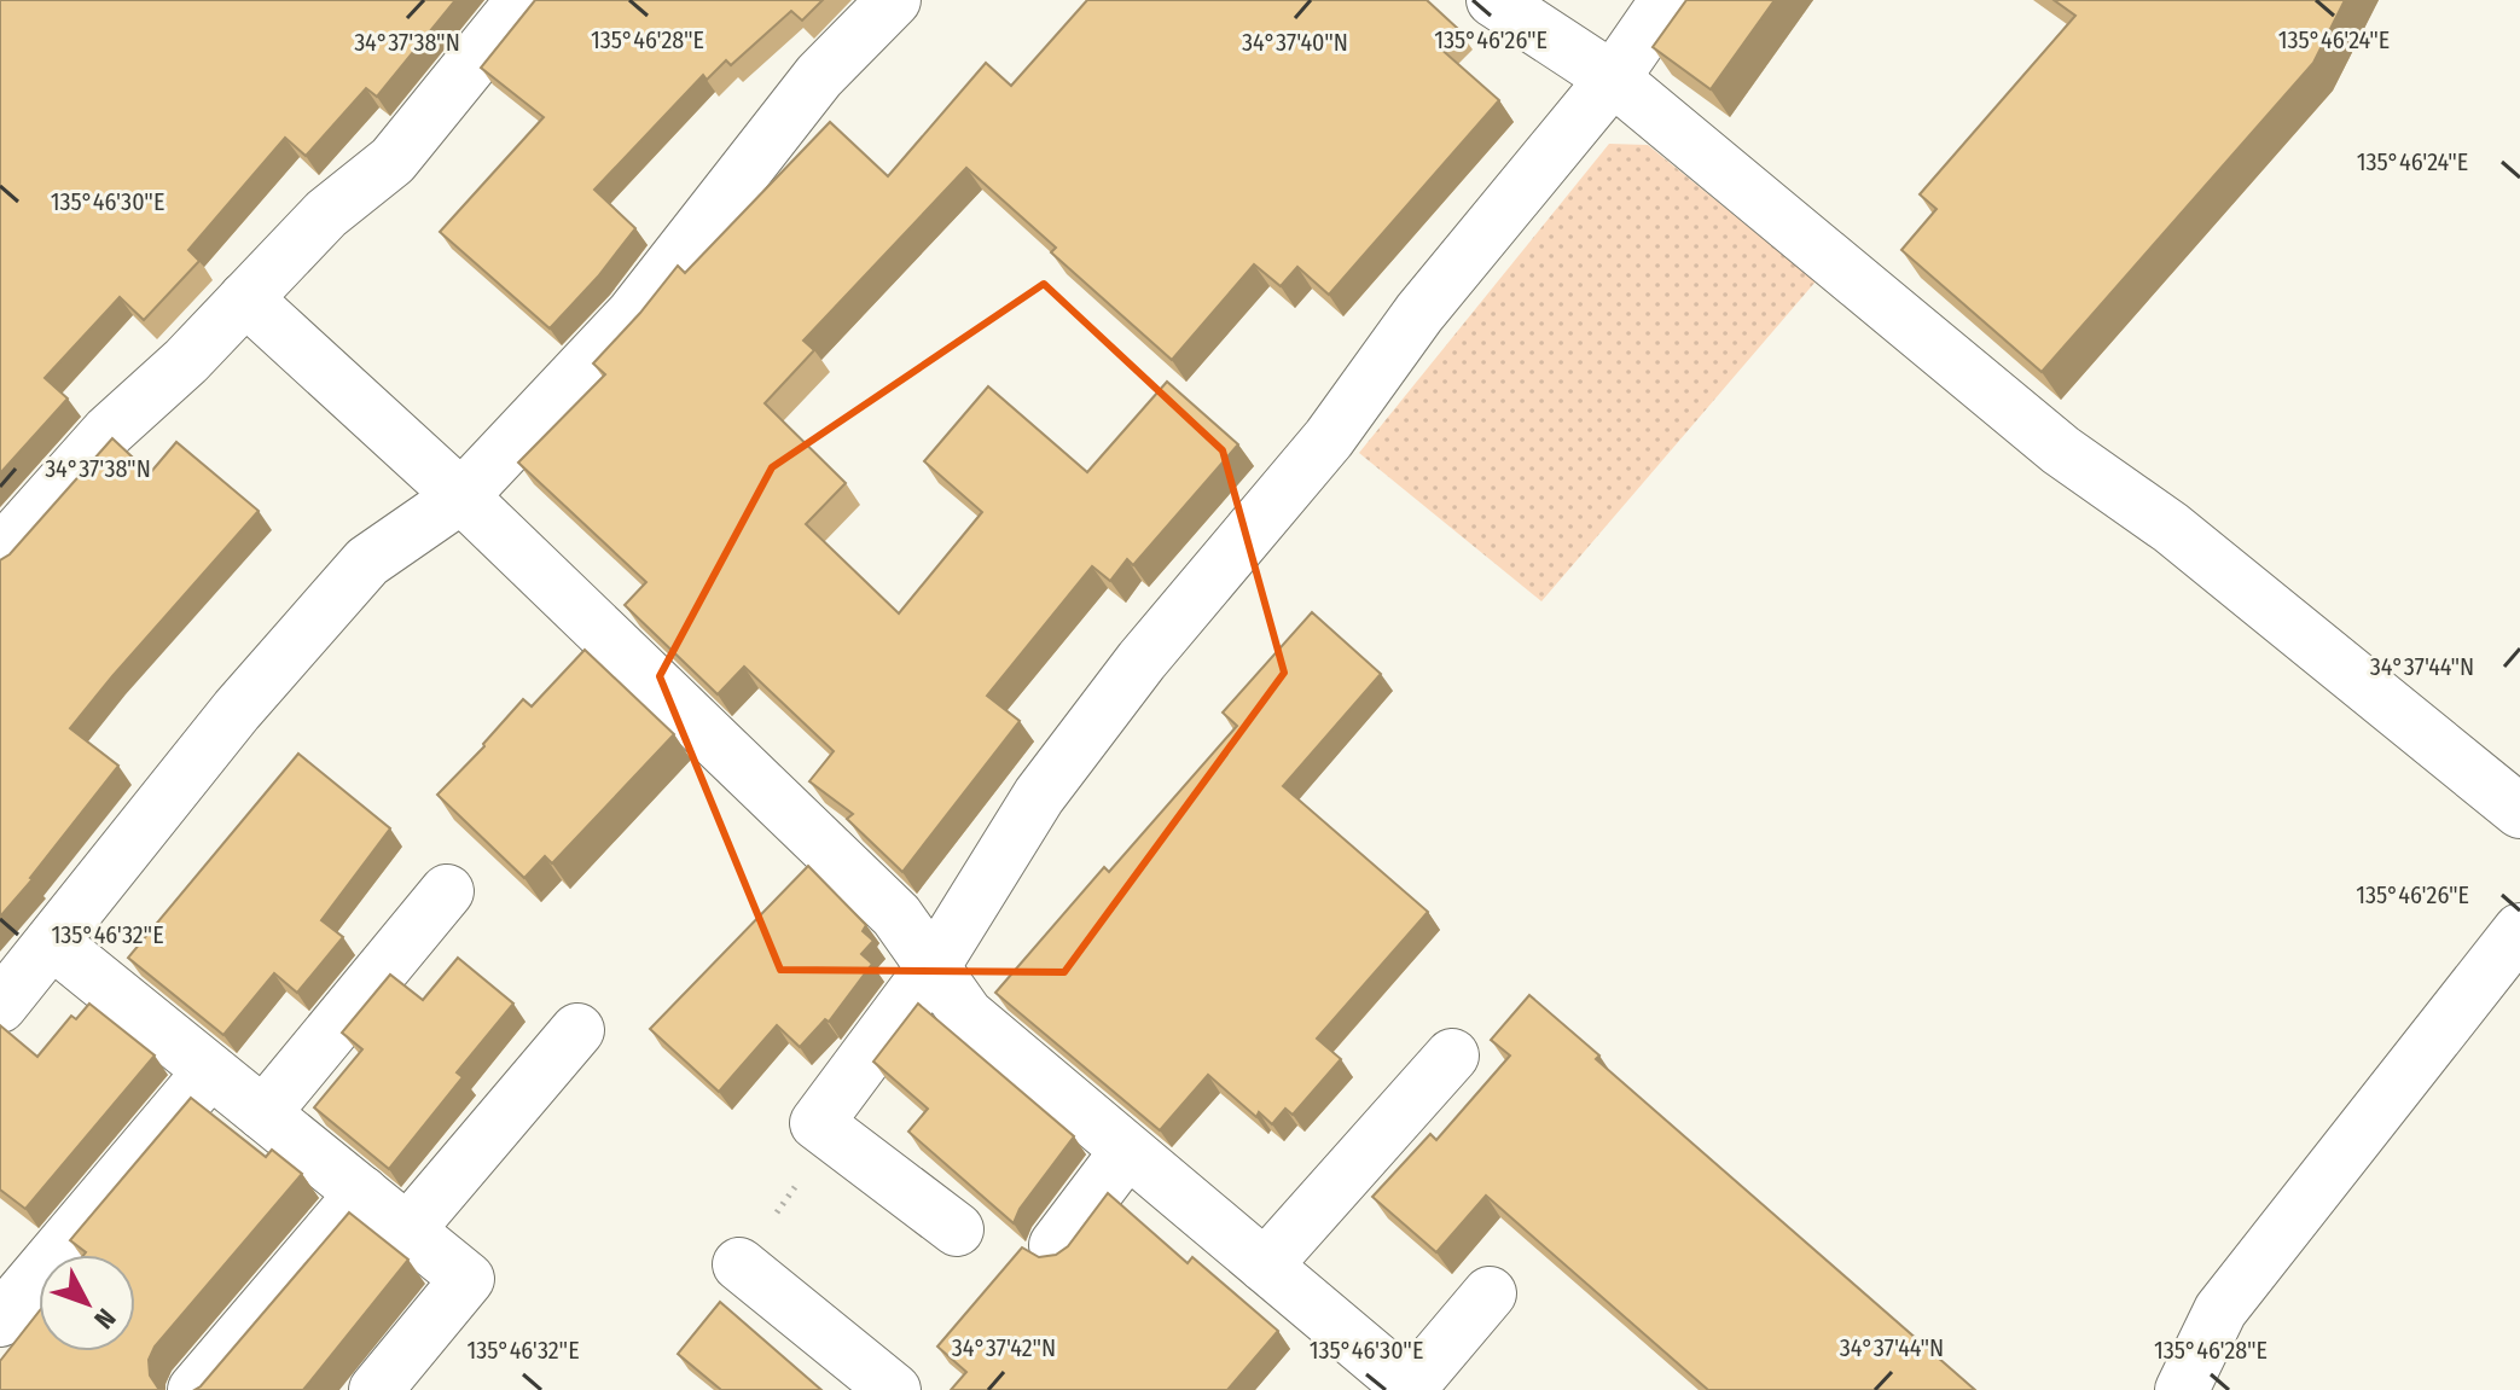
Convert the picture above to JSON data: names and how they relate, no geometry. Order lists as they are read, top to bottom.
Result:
{
  "north": "bottom right",
  "coordinates": [
    "135°46'28\"E",
    "135°46'26\"E",
    "135°46'24\"E",
    "34°37'40\"N",
    "34°37'38\"N",
    "135°46'30\"E",
    "34°37'44\"N",
    "135°46'32\"E",
    "34°37'42\"N"
  ]
}
